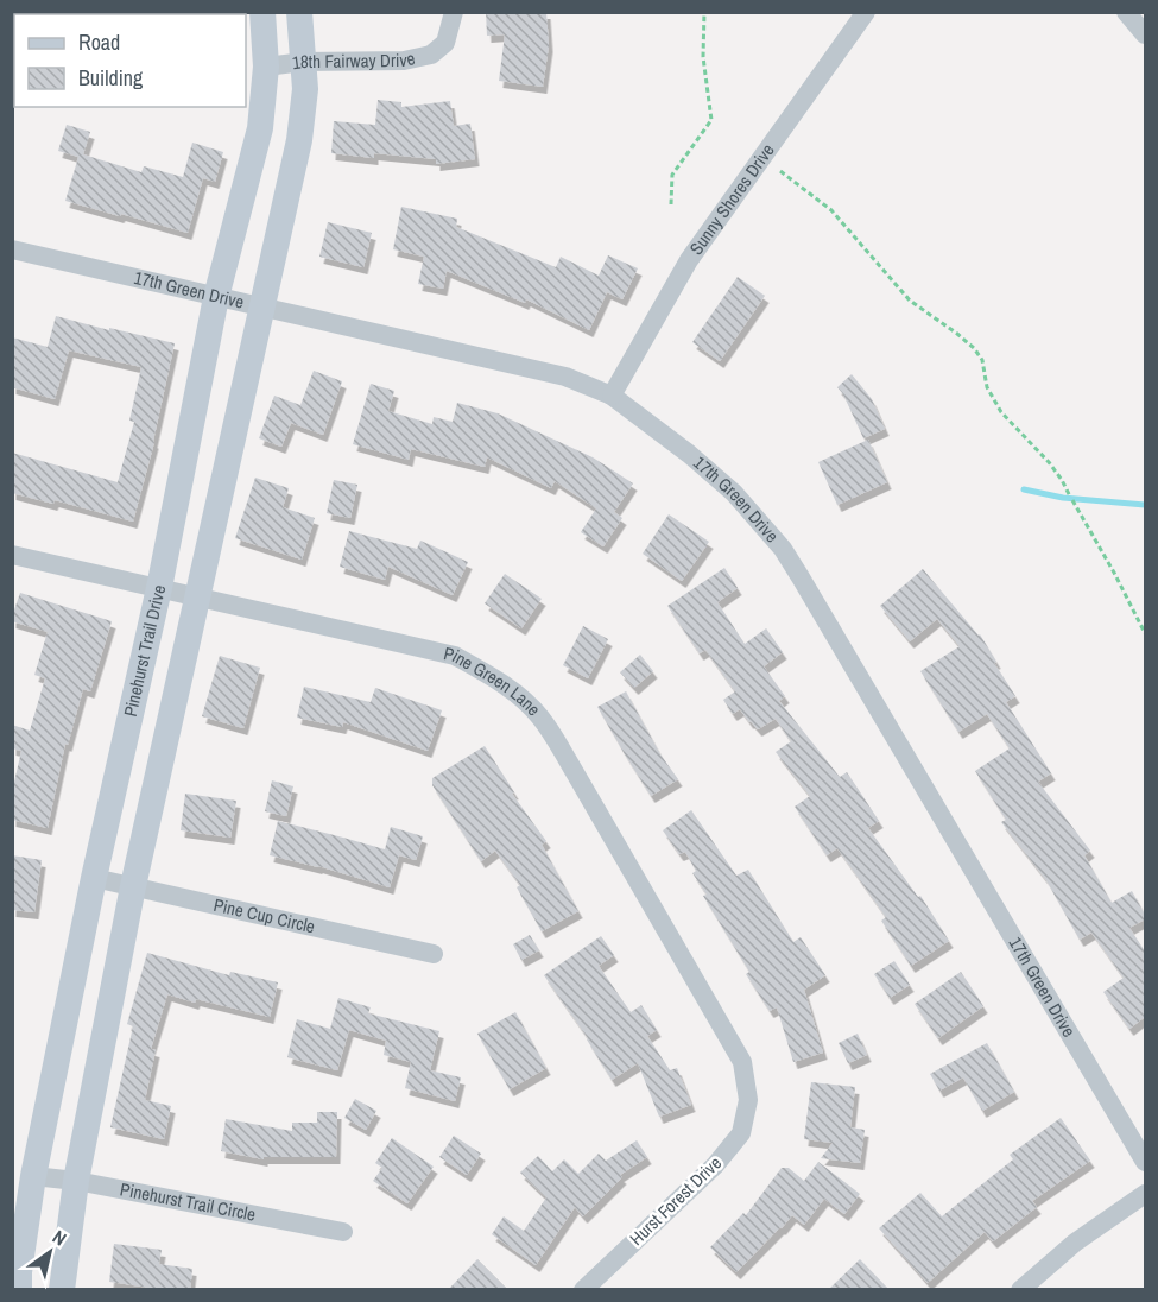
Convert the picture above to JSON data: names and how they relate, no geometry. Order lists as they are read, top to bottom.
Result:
{
  "streets": {
    "street": [
      "18th Fairway Drive",
      "Sunny Shores Drive",
      "17th Green Drive",
      "Pinehurst Trail Drive",
      "Pine Green Lane",
      "Pine Cup Circle",
      "Hurst Forest Drive",
      "Pinehurst Trail Circle"
    ]
  },
  "crossings": [
    ["18th Fairway Drive", "Pinehurst Trail Drive"],
    ["Sunny Shores Drive", "17th Green Drive"],
    ["17th Green Drive", "Pinehurst Trail Drive"],
    ["Pinehurst Trail Drive", "Pine Green Lane"],
    ["Pinehurst Trail Drive", "Pine Cup Circle"],
    ["Pinehurst Trail Drive", "Pinehurst Trail Circle"],
    ["Pine Green Lane", "Hurst Forest Drive"]
  ],
  "legend": ["Road", "Building"],
  "north": "top right"
}
